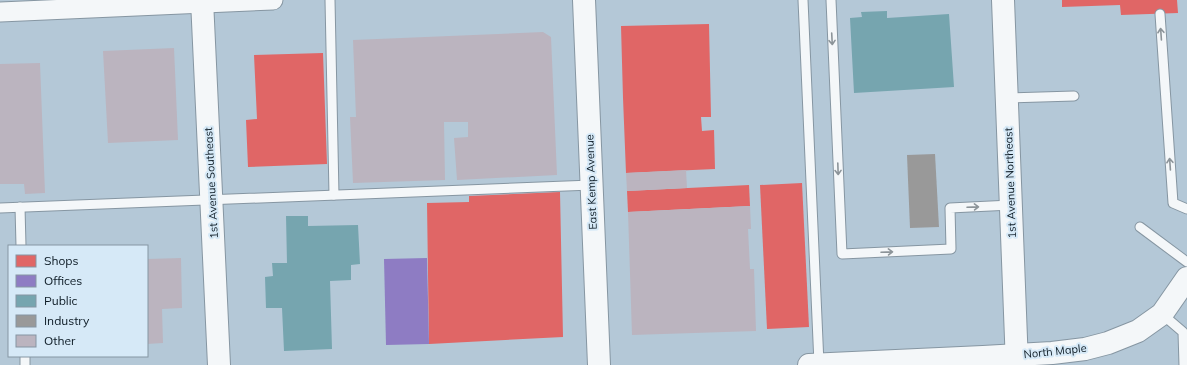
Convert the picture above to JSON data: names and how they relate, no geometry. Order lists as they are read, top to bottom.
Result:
{
  "streets": {
    "street": [
      "East Kemp Avenue",
      "1st Avenue Southeast",
      "1st Avenue Northeast",
      "North Maple"
    ]
  },
  "crossings": [
    ["1st Avenue Northeast", "North Maple"]
  ],
  "legend": [
    "Shops",
    "Offices",
    "Public",
    "Industry",
    "Other"
  ]
}
